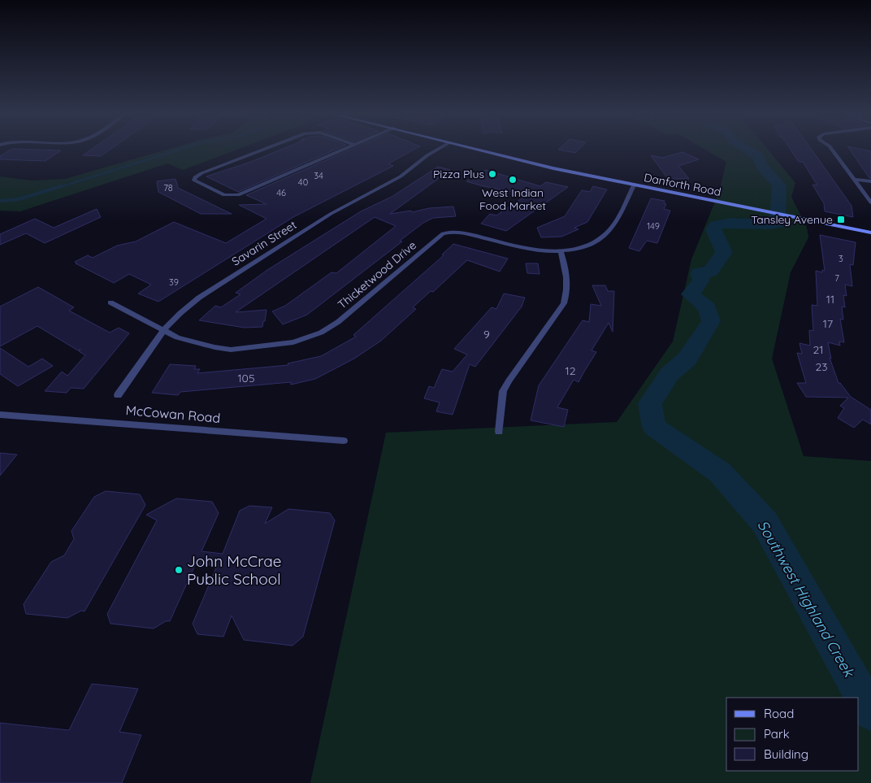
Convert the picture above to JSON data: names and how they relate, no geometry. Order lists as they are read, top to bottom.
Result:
{
  "streets": {
    "main road": ["Danforth Road"],
    "street": ["Savarin Street", "Thicketwood Drive", "McCowan Road"]
  },
  "crossings": [
    ["Danforth Road", "Thicketwood Drive"],
    ["Savarin Street", "Thicketwood Drive"]
  ],
  "water": ["Southwest Highland Creek"],
  "places": {
    "other": ["Pizza Plus", "West Indian Food Market", "John McCrae Public School"],
    "transit": ["Tansley Avenue"]
  },
  "house_numbers": [
    "34",
    "40",
    "78",
    "46",
    "149",
    "3",
    "7",
    "39",
    "11",
    "17",
    "9",
    "21",
    "23",
    "12",
    "105"
  ],
  "legend": ["Road", "Park", "Building"]
}
